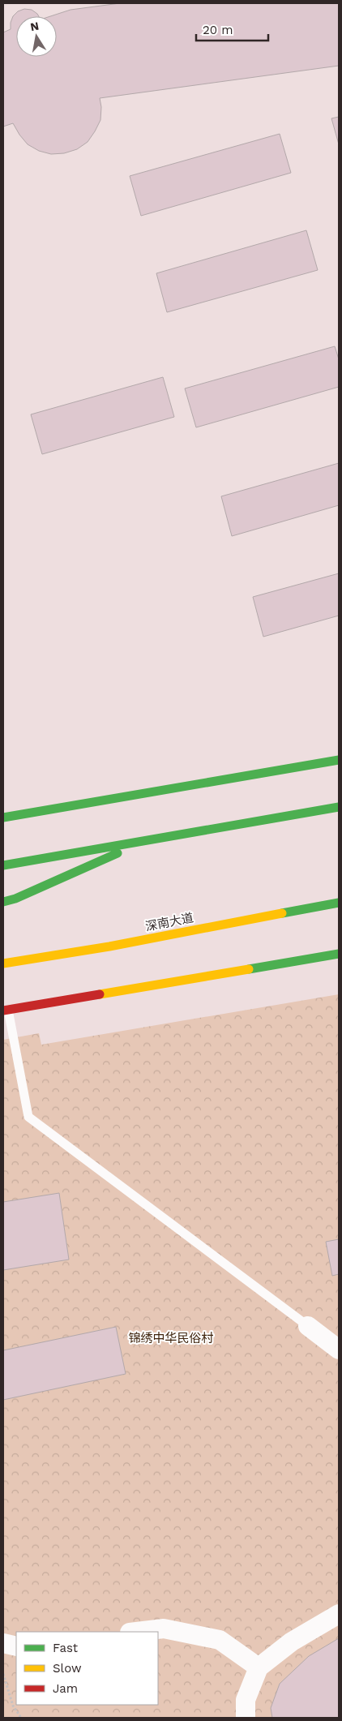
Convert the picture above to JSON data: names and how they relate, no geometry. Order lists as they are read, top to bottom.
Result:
{
  "streets": {
    "main road": ["深南大道"]
  },
  "parks": ["锦绣中华民俗村"],
  "legend": ["Fast", "Slow", "Jam"],
  "scale_bar": "20 m",
  "north": "top"
}
